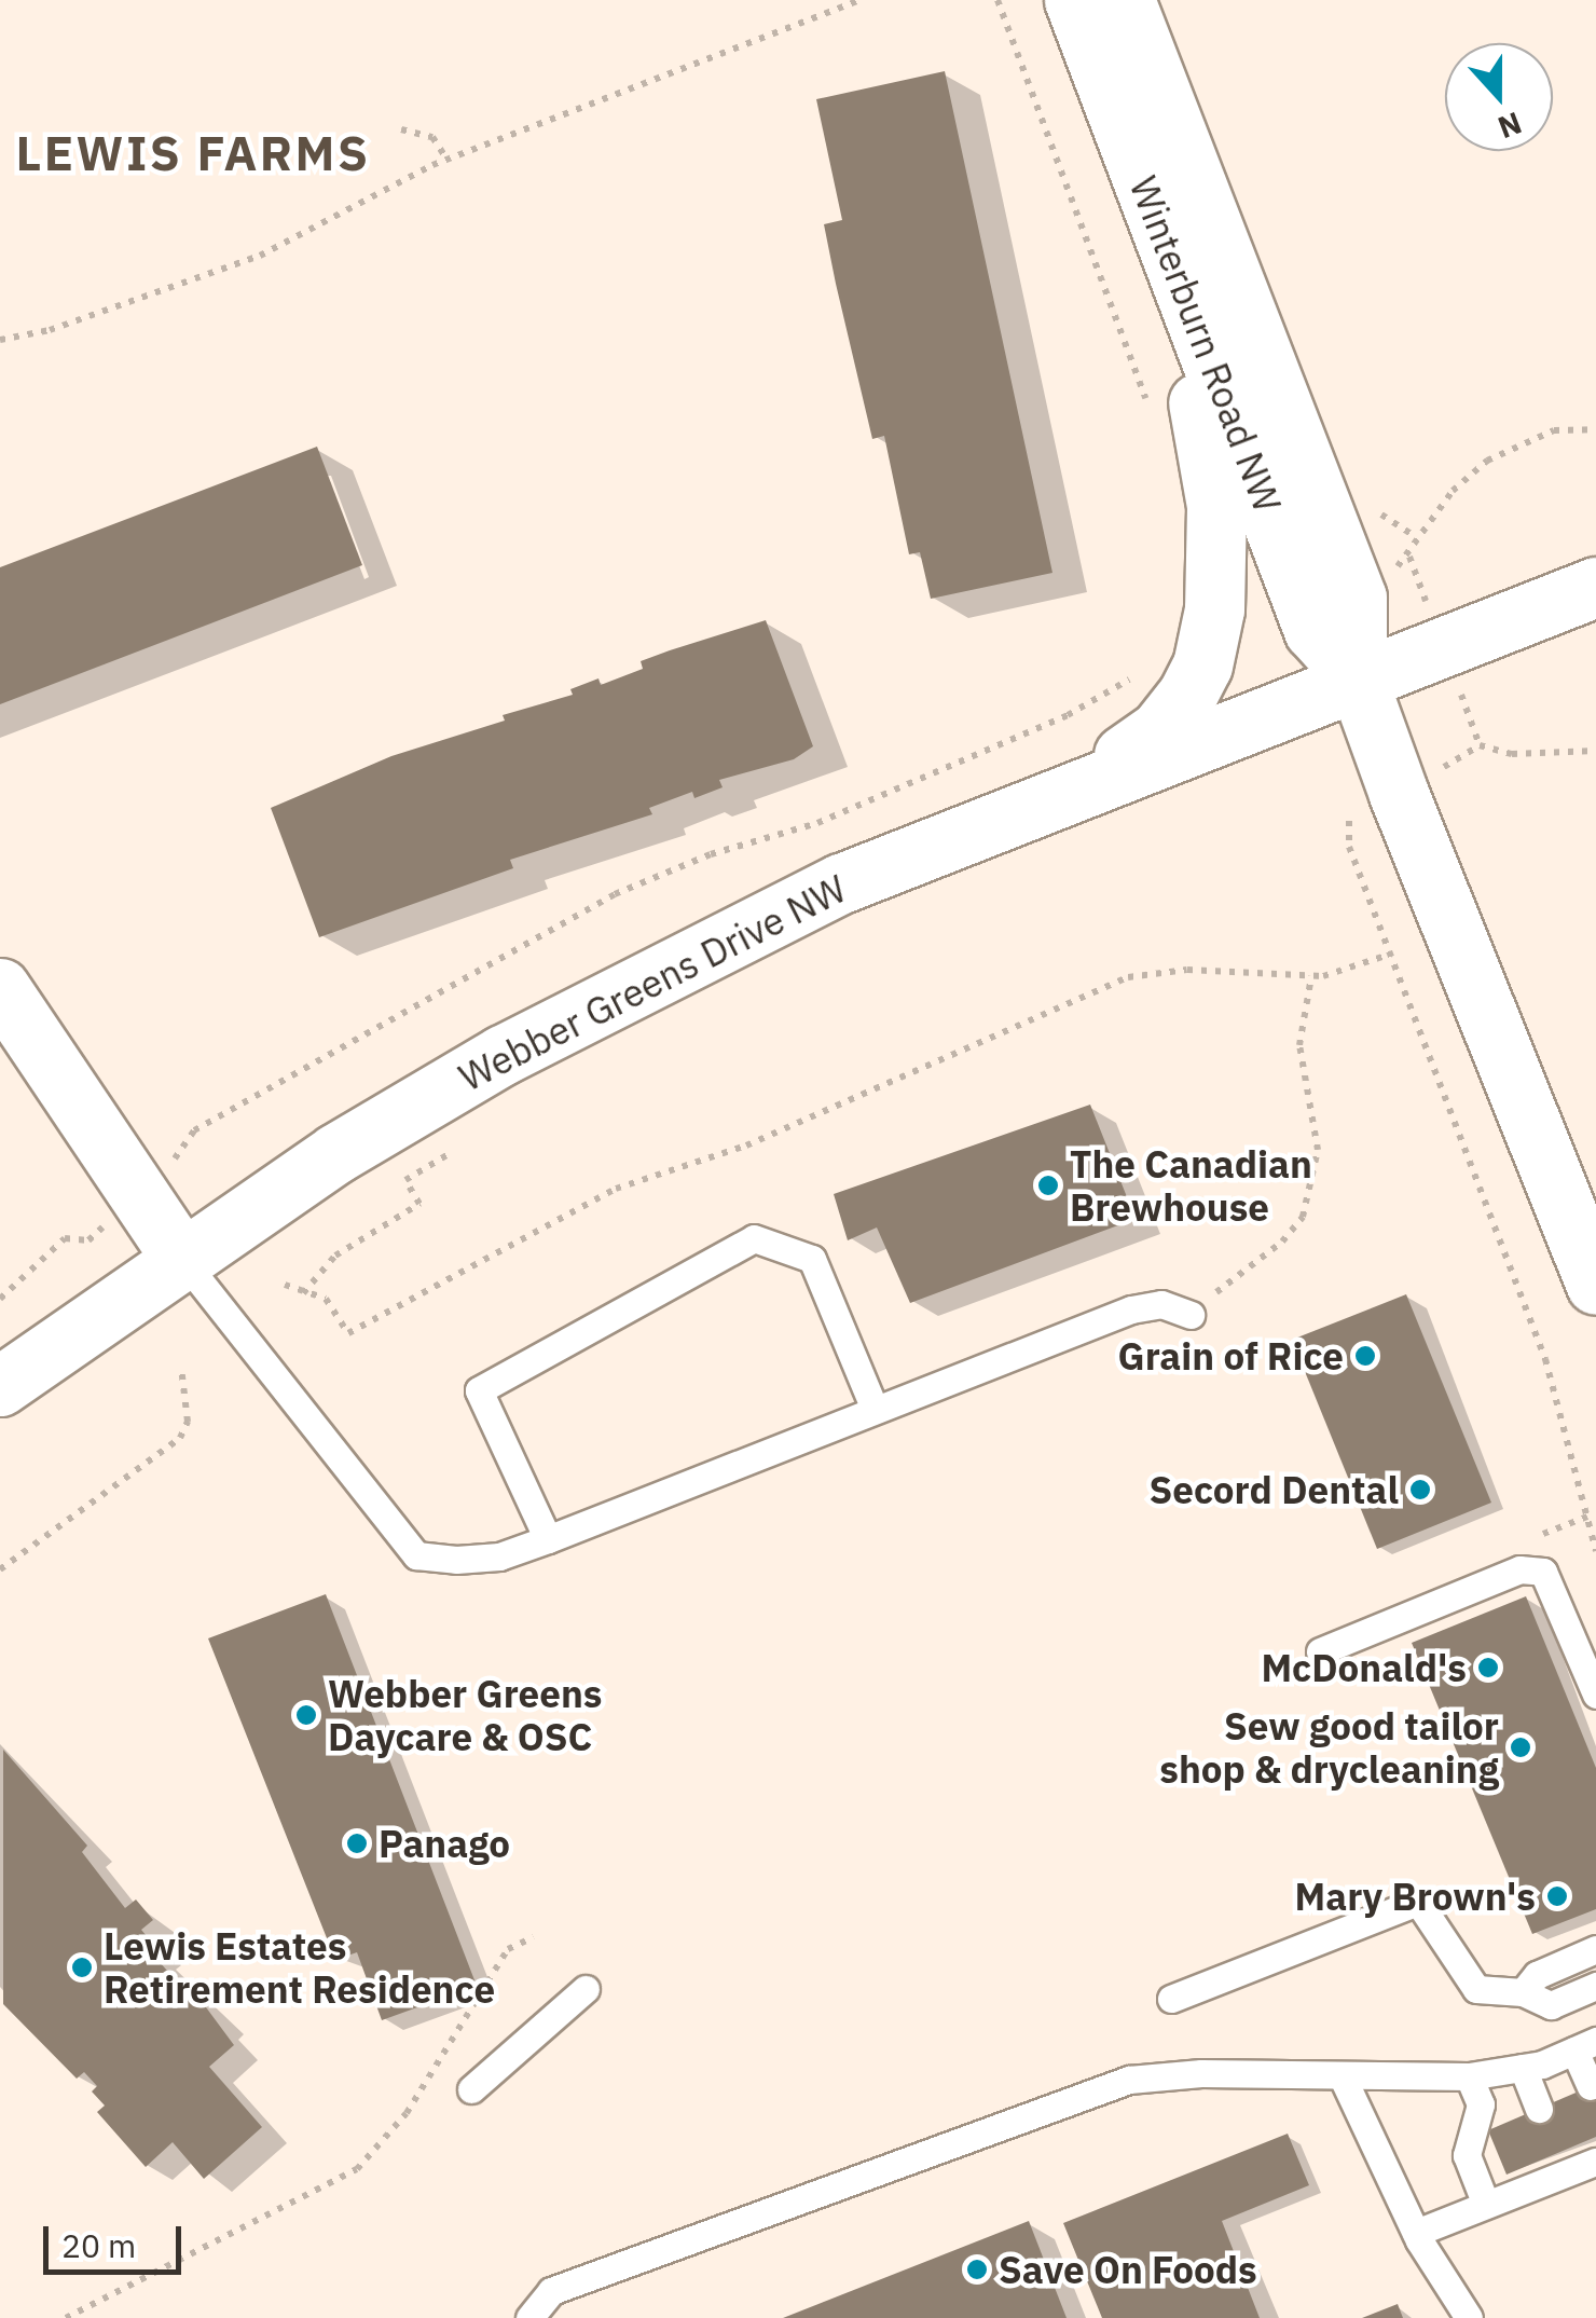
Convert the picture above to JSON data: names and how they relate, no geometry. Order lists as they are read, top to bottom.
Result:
{
  "streets": {
    "main road": ["Winterburn Road NW", "Webber Greens Drive NW"]
  },
  "crossings": [
    ["Winterburn Road NW", "Webber Greens Drive NW"]
  ],
  "districts": ["LEWIS FARMS"],
  "places": [
    "The Canadian Brewhouse",
    "Grain of Rice",
    "Secord Dental",
    "McDonald's",
    "Webber Greens Daycare & OSC",
    "Sew good tailor shop & drycleaning",
    "Panago",
    "Mary Brown's",
    "Lewis Estates Retirement Residence",
    "Save On Foods"
  ],
  "scale_bar": "20 m",
  "north": "bottom"
}
